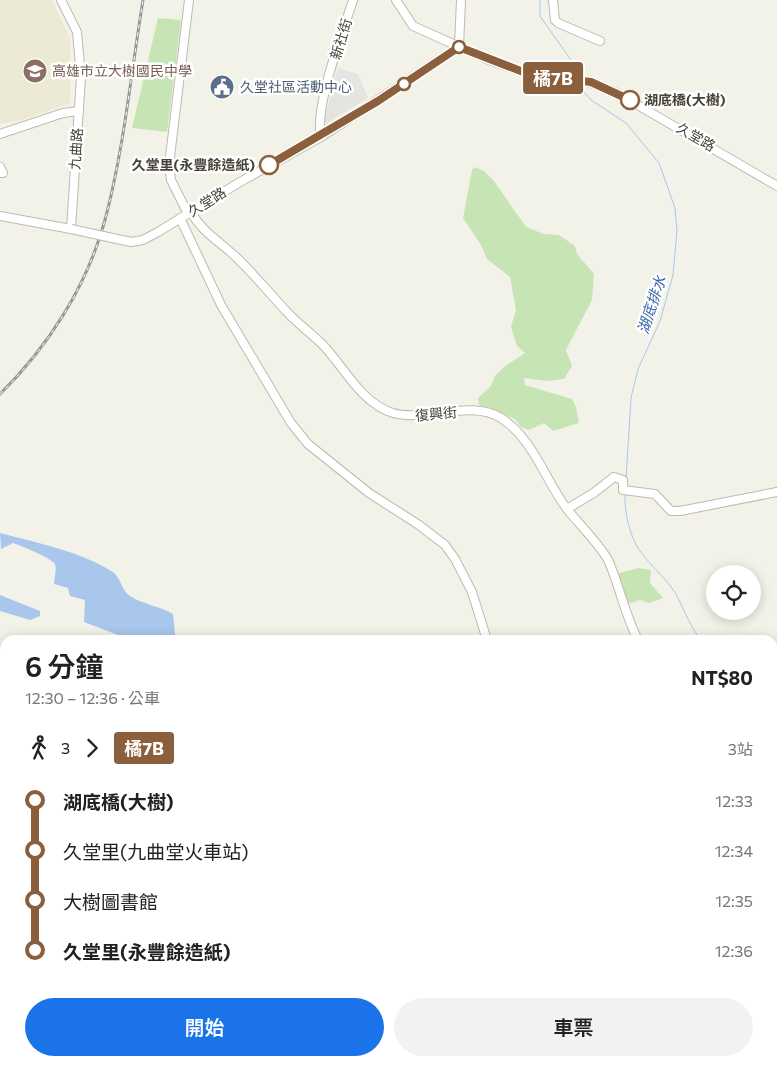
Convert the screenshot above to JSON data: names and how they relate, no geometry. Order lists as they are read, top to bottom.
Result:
{
  "streets": {
    "street": [
      "新社街",
      "久堂路",
      "九曲路",
      "復興街"
    ]
  },
  "crossings": [
    ["新社街", "久堂路"],
    ["久堂路", "九曲路"],
    ["久堂路", "復興街"]
  ],
  "water": ["湖底排水"],
  "places": {
    "school or university": ["高雄市立大樹國民中學"],
    "public building": ["久堂社區活動中心"],
    "other": ["湖底橋(大樹)", "久堂里(永豐餘造紙)"]
  },
  "lines": ["bus line 橘7B"],
  "page": {
    "on_map": "橘7B",
    "heading": ["6 分鐘", "12:30 – 12:36 · 公車", "NT$80"],
    "legs": ["3", "橘7B", "3站"],
    "list": [
      {
        "name": "湖底橋(大樹)",
        "value": "12:33"
      },
      {
        "name": "久堂里(九曲堂火車站)",
        "value": "12:34"
      },
      {
        "name": "大樹圖書館",
        "value": "12:35"
      },
      {
        "name": "久堂里(永豐餘造紙)",
        "value": "12:36"
      }
    ],
    "buttons": ["開始", "車票"]
  }
}
